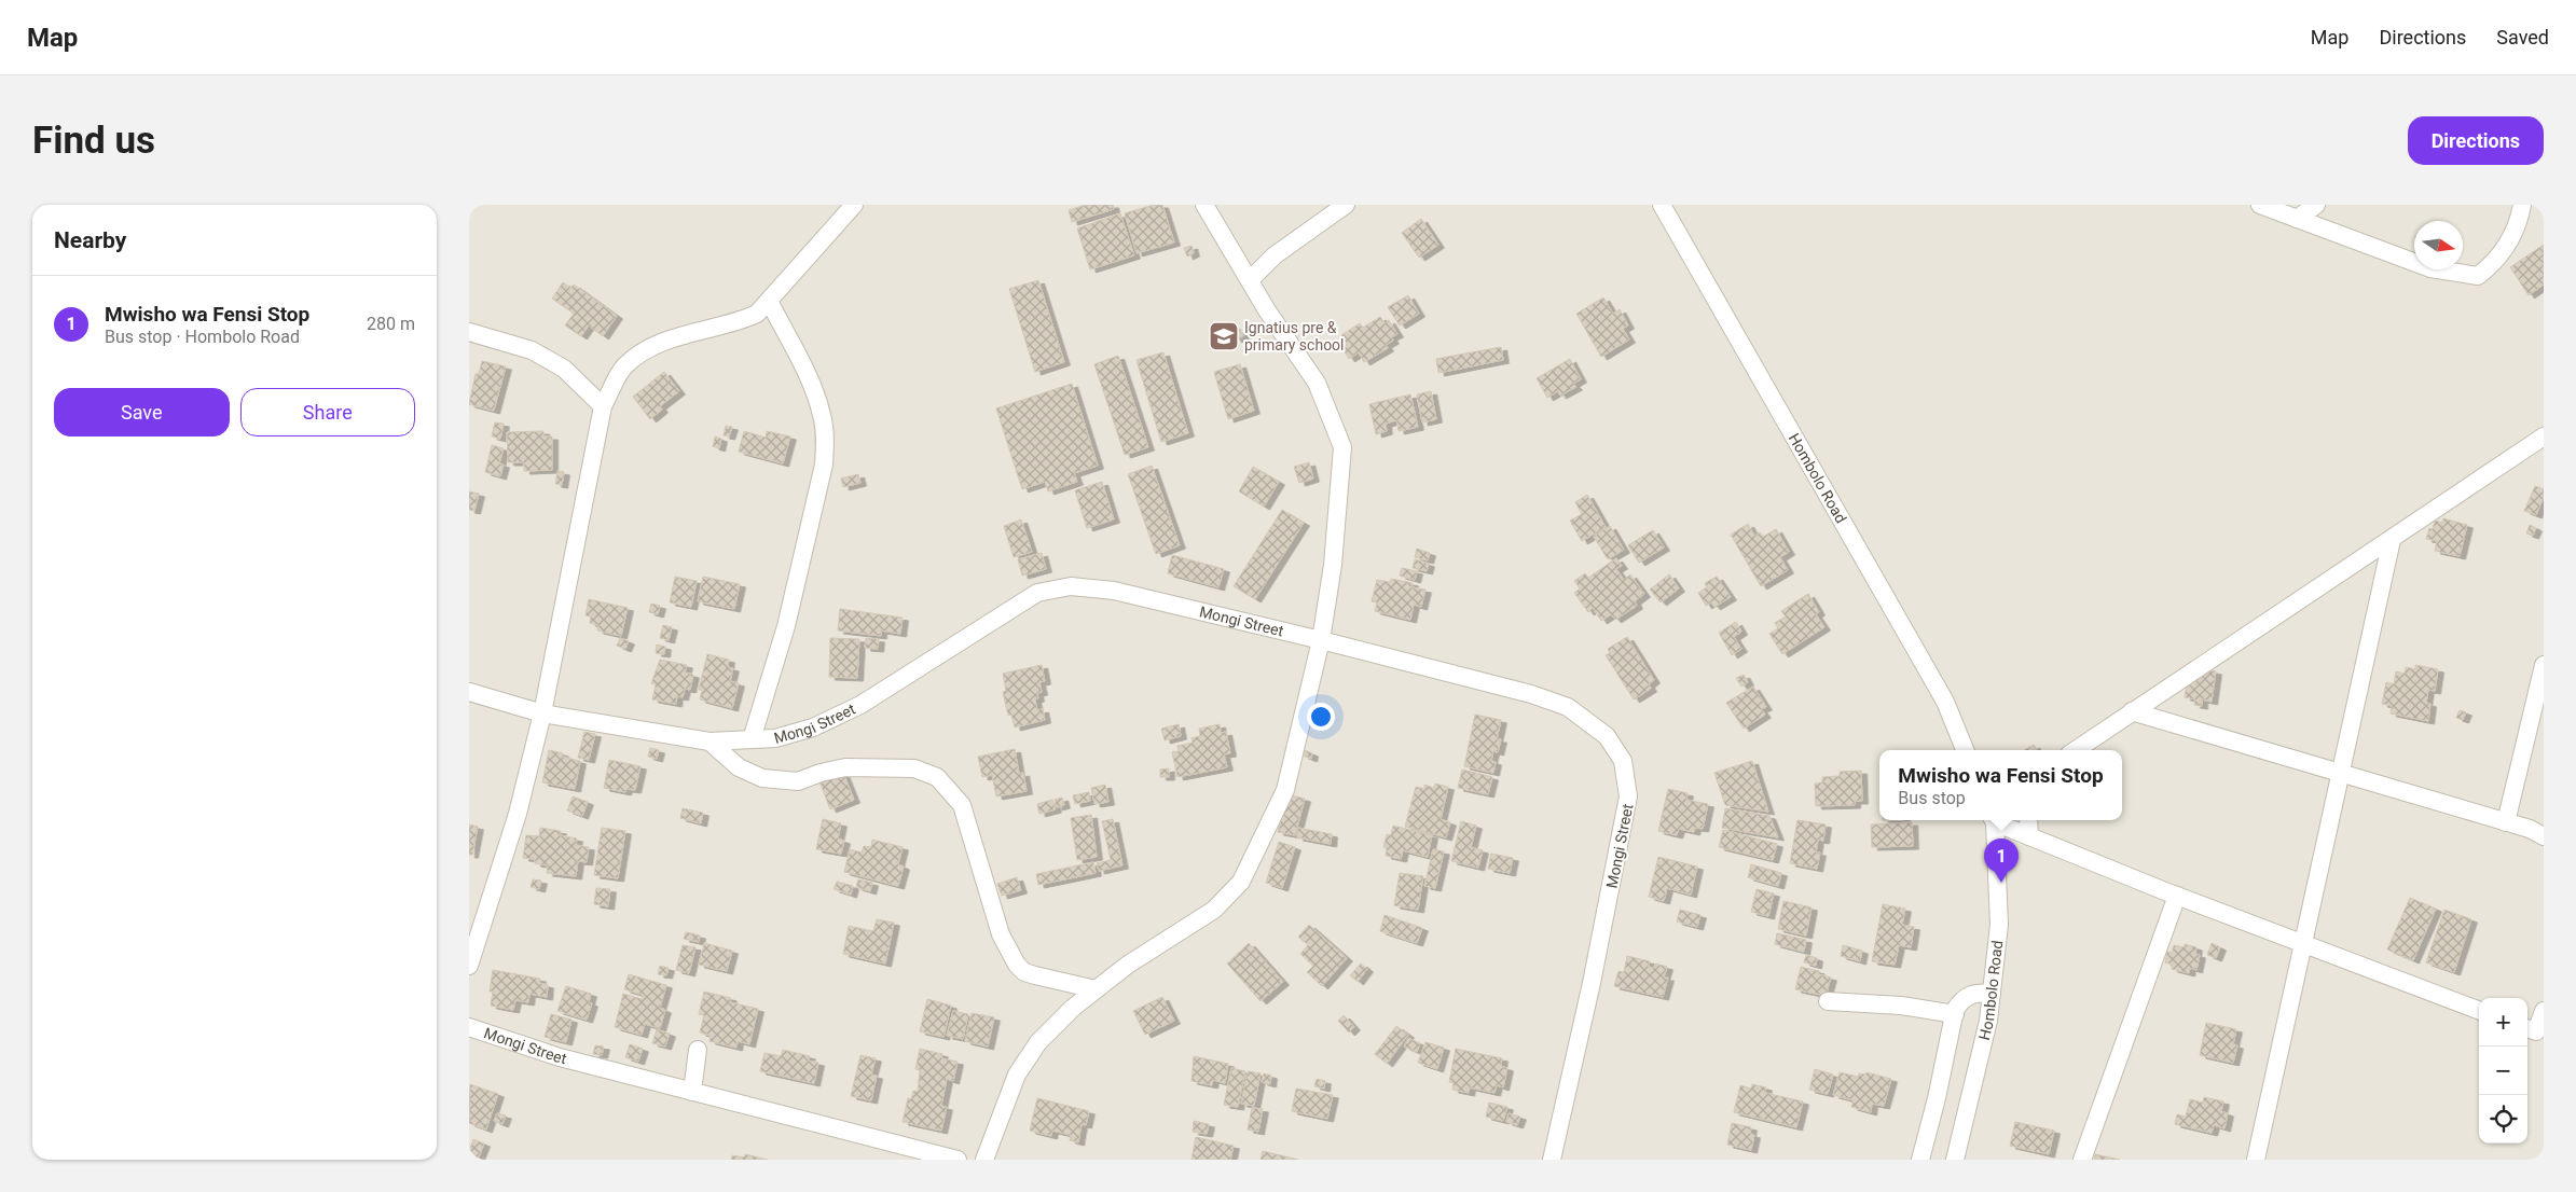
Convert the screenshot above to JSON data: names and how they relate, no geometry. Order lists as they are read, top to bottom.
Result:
{
  "streets": {
    "street": ["Hombolo Road", "Mongi Street"]
  },
  "places": {
    "school or university": ["Ignatius pre & primary school"]
  },
  "north": "right",
  "page": {
    "header": "Map",
    "nav": ["Map", "Directions", "Saved"],
    "buttons": [
      "Directions",
      ["Save", "Share"]
    ],
    "title": "Find us",
    "heading": "Nearby",
    "list": [
      {
        "mark": "1",
        "name": "Mwisho wa Fensi Stop",
        "note": "Bus stop · Hombolo Road",
        "value": "280 m"
      }
    ],
    "popup": ["Mwisho wa Fensi Stop", "Bus stop"],
    "pins": "1",
    "map_buttons": ["+", "−"]
  }
}
